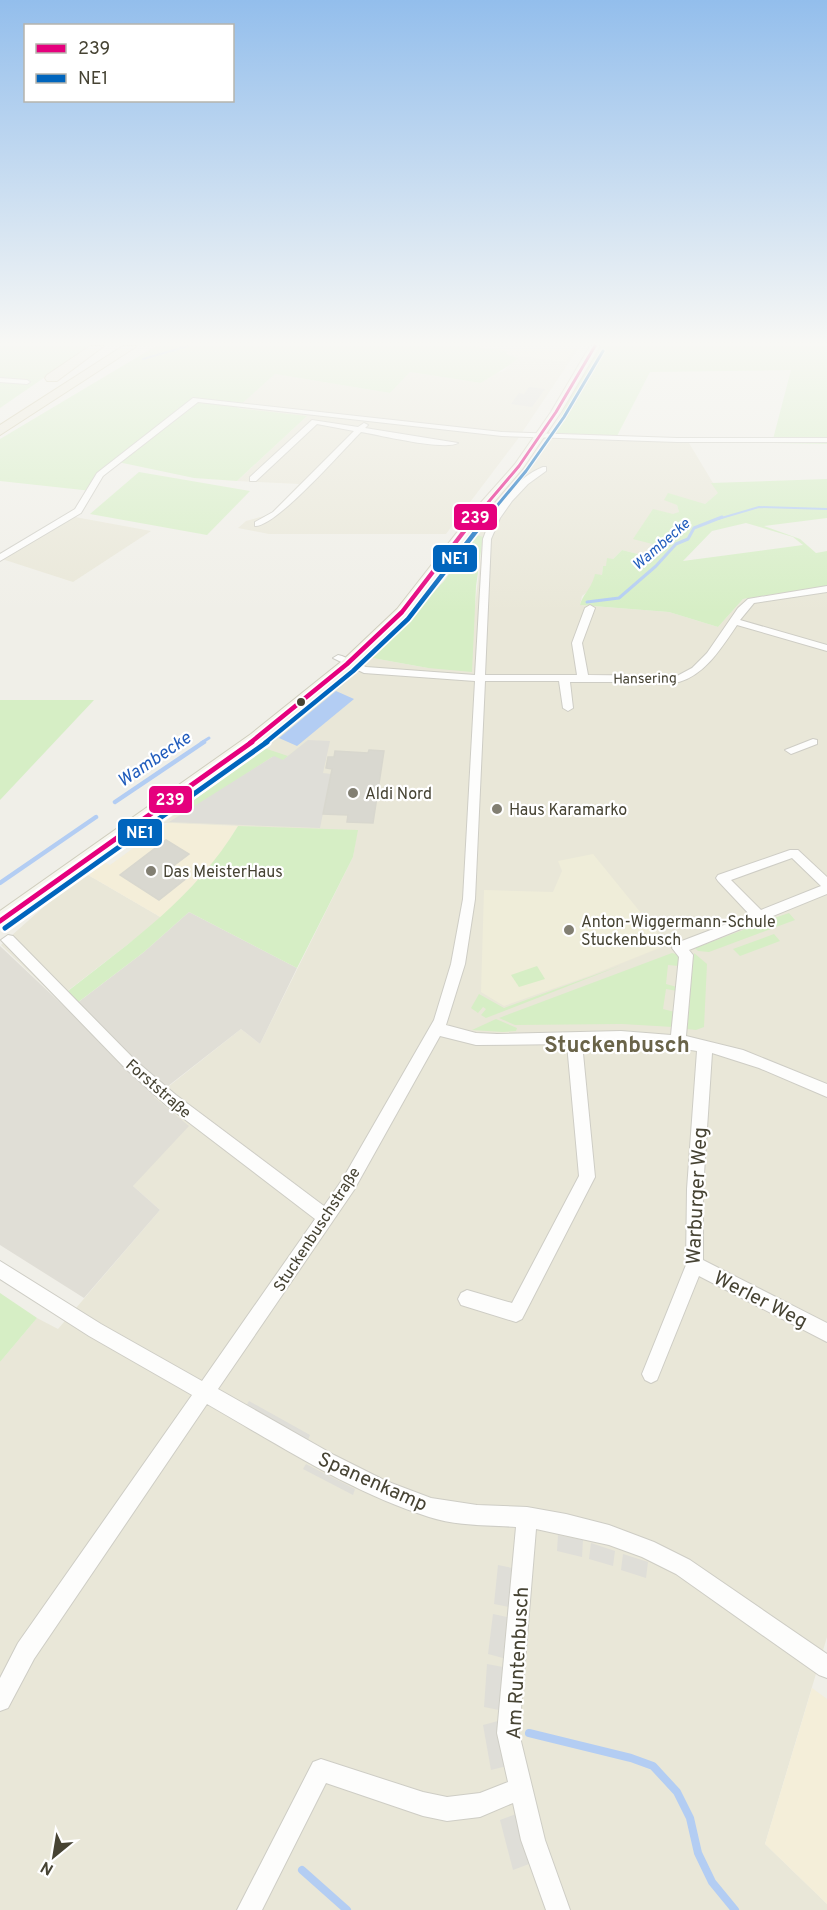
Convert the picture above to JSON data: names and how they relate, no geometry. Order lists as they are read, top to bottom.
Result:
{
  "streets": {
    "street": [
      "Hansering",
      "Forststraße",
      "Warburger Weg",
      "Stuckenbuschstraße",
      "Werler Weg",
      "Spanenkamp",
      "Am Runtenbusch"
    ]
  },
  "crossings": [
    ["Hansering", "Stuckenbuschstraße"],
    ["Forststraße", "Stuckenbuschstraße"],
    ["Warburger Weg", "Werler Weg"],
    ["Stuckenbuschstraße", "Spanenkamp"],
    ["Spanenkamp", "Am Runtenbusch"]
  ],
  "districts": ["Stuckenbusch"],
  "water": ["Wambecke"],
  "places": [
    "Aldi Nord",
    "Haus Karamarko",
    "Das MeisterHaus",
    "Anton-Wiggermann-Schule Stuckenbusch"
  ],
  "lines": ["transit line 239", "transit line NE1"],
  "legend": ["239", "NE1"],
  "north": "bottom left"
}
